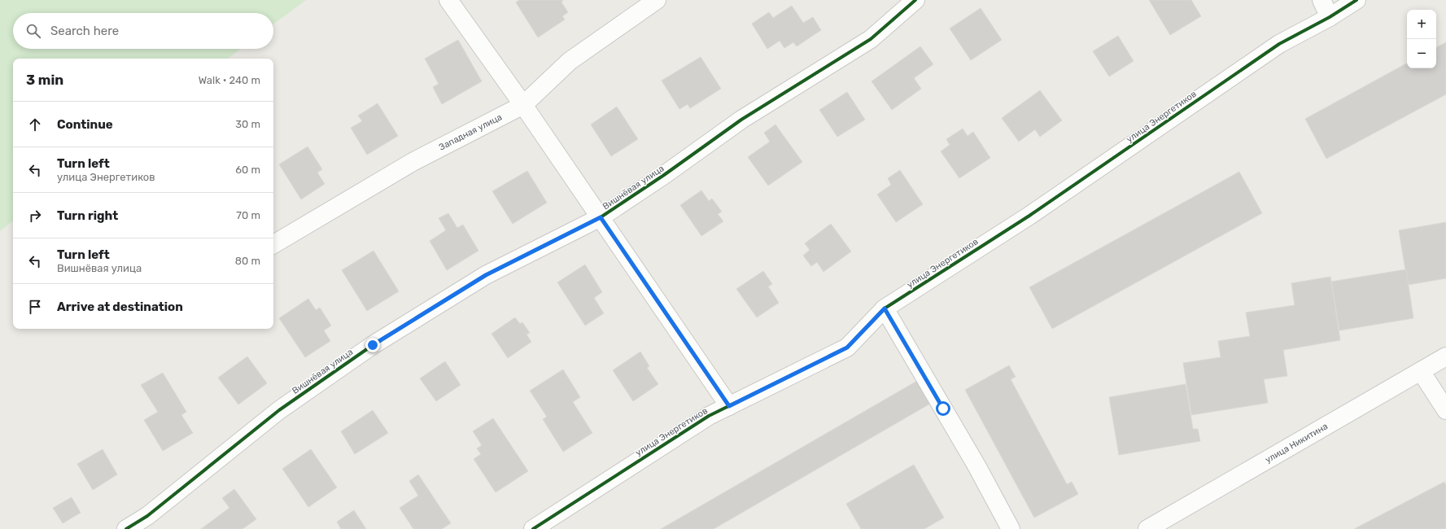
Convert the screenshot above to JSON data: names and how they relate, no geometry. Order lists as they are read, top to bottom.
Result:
{
  "streets": {
    "street": [
      "улица Энергетиков",
      "Западная улица",
      "Вишнёвая улица",
      "улица Никитина"
    ]
  },
  "page": {
    "map_buttons": ["+", "−"],
    "search": "Search here",
    "heading": ["3 min", "Walk · 240 m"],
    "list": [
      ["Continue", "30 m"],
      ["Turn left", "улица Энергетиков", "60 m"],
      ["Turn right", "70 m"],
      ["Turn left", "Вишнёвая улица", "80 m"],
      "Arrive at destination"
    ]
  }
}
